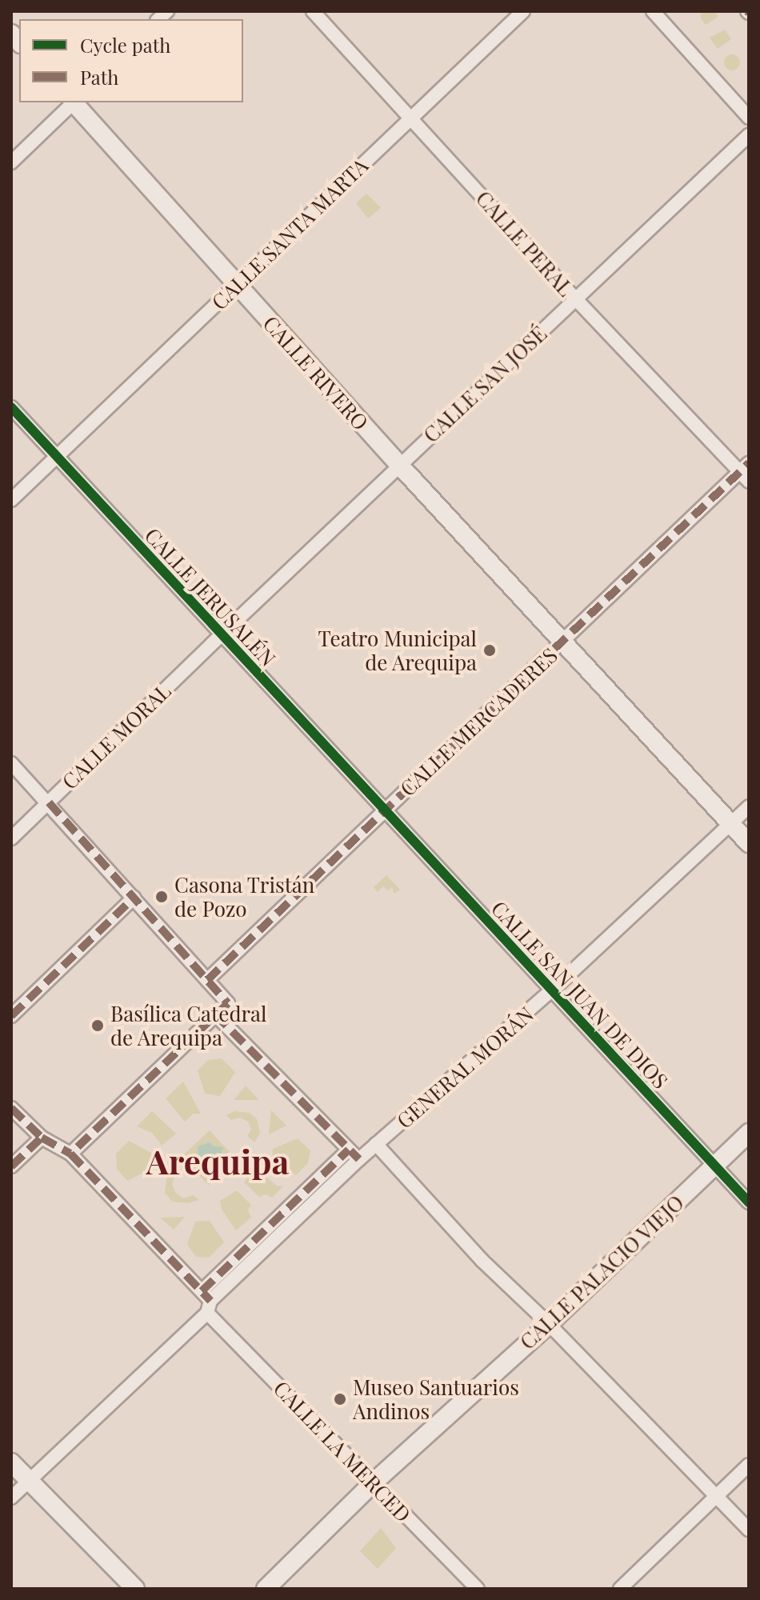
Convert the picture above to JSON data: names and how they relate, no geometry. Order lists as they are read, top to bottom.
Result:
{
  "streets": {
    "street": [
      "CALLE SANTA MARTA",
      "CALLE PERAL",
      "CALLE RIVERO",
      "CALLE SAN JOSÉ",
      "CALLE JERUSALÉN",
      "CALLE MERCADERES",
      "CALLE MORAL",
      "CALLE SAN JUAN DE DIOS",
      "GENERAL MORÁN",
      "CALLE PALACIO VIEJO",
      "CALLE LA MERCED"
    ]
  },
  "crossings": [
    ["CALLE SANTA MARTA", "CALLE PERAL"],
    ["CALLE SANTA MARTA", "CALLE RIVERO"],
    ["CALLE SANTA MARTA", "CALLE JERUSALÉN"],
    ["CALLE PERAL", "CALLE SAN JOSÉ"],
    ["CALLE PERAL", "CALLE MERCADERES"],
    ["CALLE RIVERO", "CALLE SAN JOSÉ"],
    ["CALLE RIVERO", "CALLE MERCADERES"],
    ["CALLE RIVERO", "GENERAL MORÁN"],
    ["CALLE SAN JOSÉ", "CALLE JERUSALÉN"],
    ["CALLE SAN JOSÉ", "CALLE MORAL"],
    ["CALLE JERUSALÉN", "CALLE MERCADERES"],
    ["CALLE JERUSALÉN", "CALLE MORAL"],
    ["CALLE JERUSALÉN", "CALLE SAN JUAN DE DIOS"],
    ["CALLE MERCADERES", "CALLE SAN JUAN DE DIOS"],
    ["CALLE SAN JUAN DE DIOS", "GENERAL MORÁN"],
    ["CALLE SAN JUAN DE DIOS", "CALLE PALACIO VIEJO"],
    ["GENERAL MORÁN", "CALLE LA MERCED"],
    ["CALLE PALACIO VIEJO", "CALLE LA MERCED"]
  ],
  "districts": ["Arequipa"],
  "places": [
    "Teatro Municipal de Arequipa",
    "Casona Tristán de Pozo",
    "Basílica Catedral de Arequipa",
    "Museo Santuarios Andinos"
  ],
  "legend": ["Cycle path", "Path"]
}
